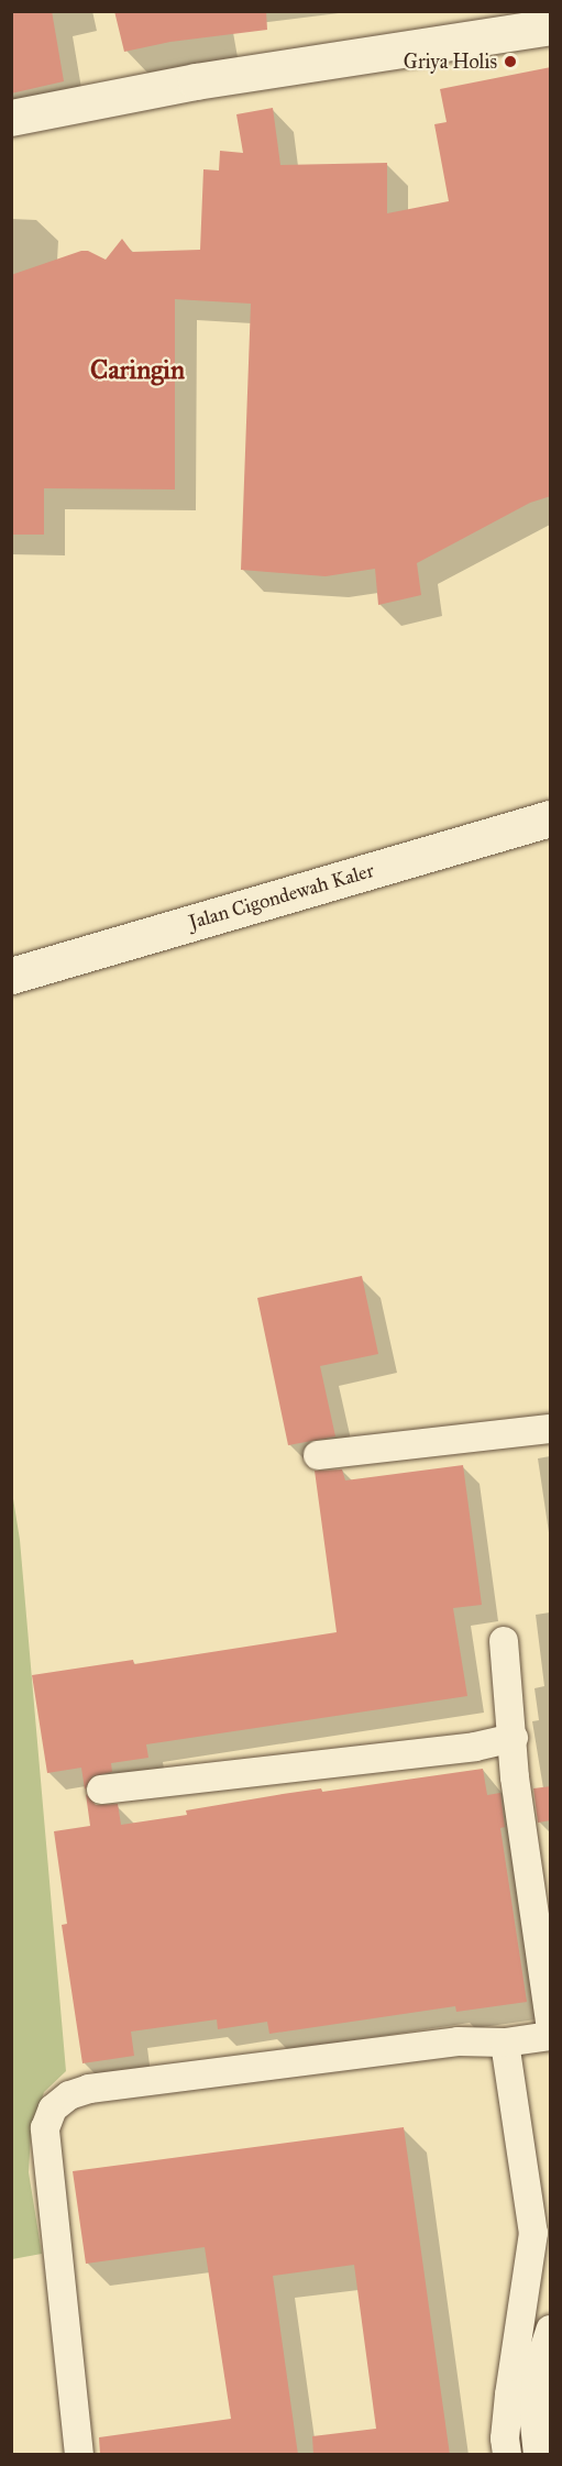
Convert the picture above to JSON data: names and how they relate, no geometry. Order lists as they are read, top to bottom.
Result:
{
  "streets": {
    "main road": ["Jalan Cigondewah Kaler"]
  },
  "districts": ["Caringin"],
  "places": ["Griya Holis"]
}
